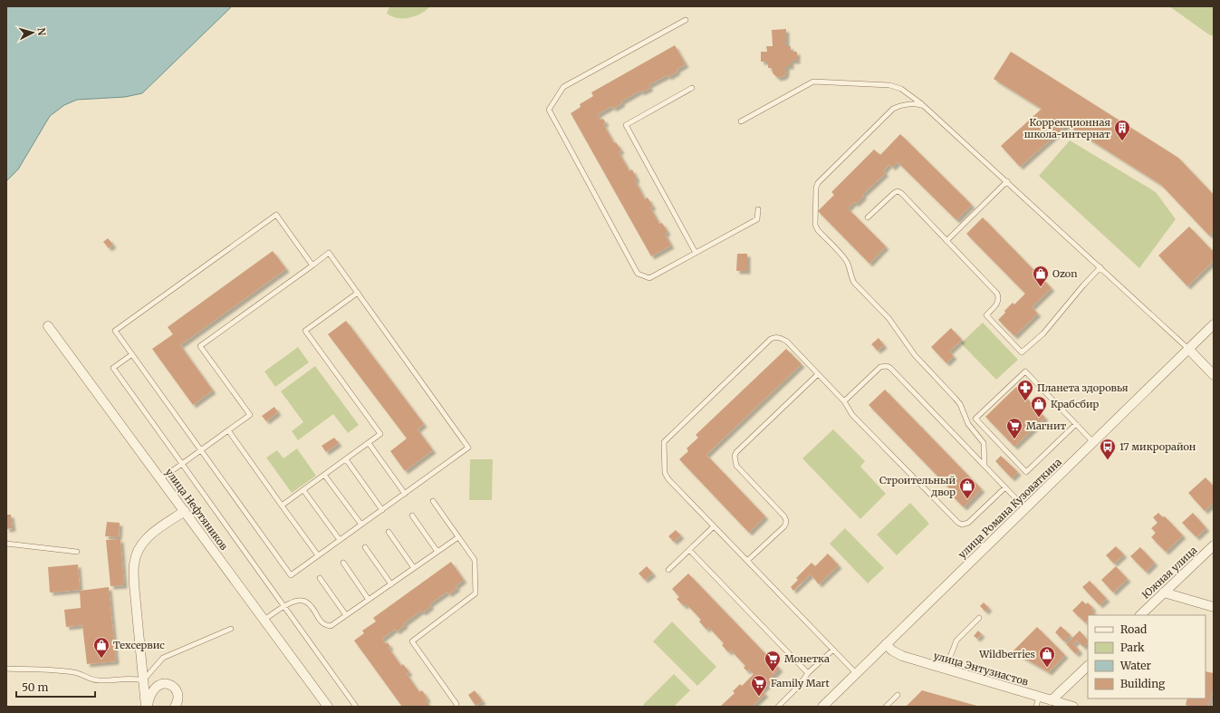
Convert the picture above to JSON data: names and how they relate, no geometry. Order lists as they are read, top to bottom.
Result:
{
  "streets": {
    "street": [
      "улица Романа Кузоваткина",
      "улица Нефтяников",
      "Южная улица",
      "улица Энтузиастов"
    ]
  },
  "crossings": [
    ["улица Романа Кузоваткина", "улица Энтузиастов"]
  ],
  "places": {
    "building": ["Коррекционная школа-интернат"],
    "shop": [
      "Ozon",
      "Крабсбир",
      "Строительный двор",
      "Техсервис",
      "Wildberries"
    ],
    "pharmacy": ["Планета здоровья"],
    "supermarket": ["Магнит", "Монетка", "Family Mart"],
    "bus stop": ["17 микрорайон"]
  },
  "legend": [
    "Road",
    "Park",
    "Water",
    "Building"
  ],
  "scale_bar": "50 m",
  "north": "right"
}
